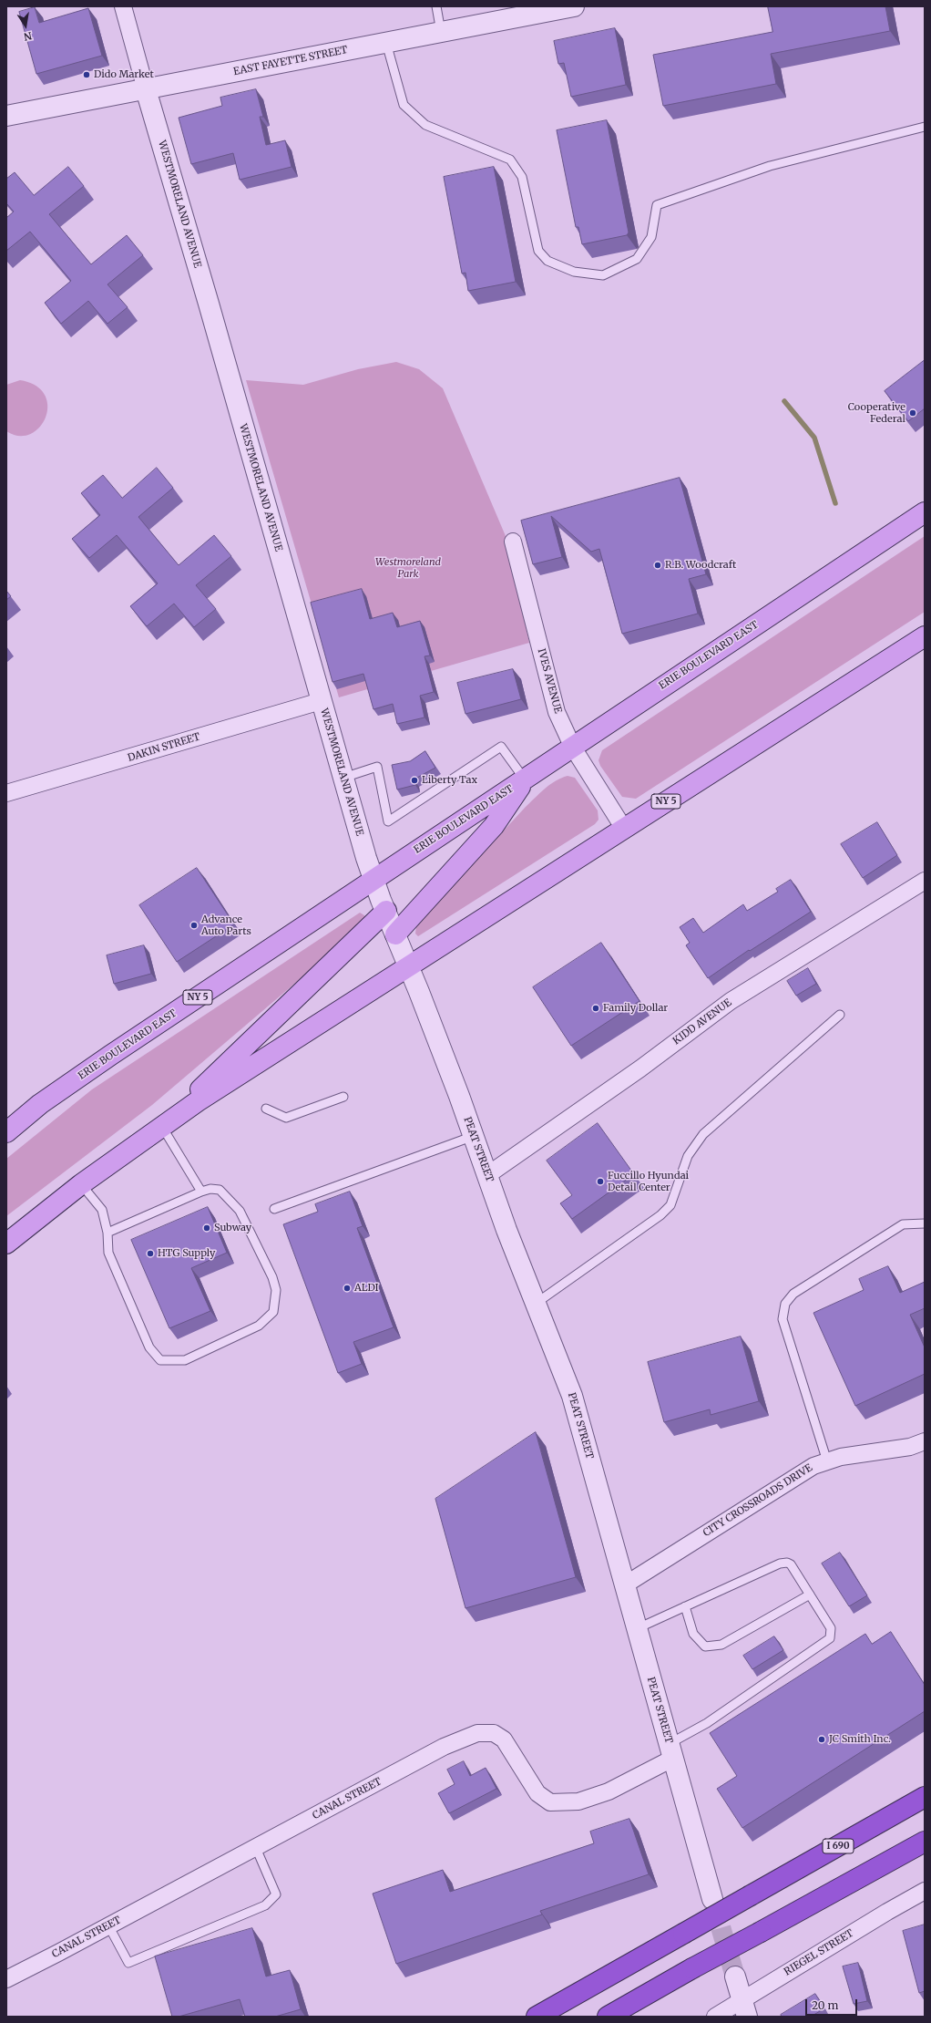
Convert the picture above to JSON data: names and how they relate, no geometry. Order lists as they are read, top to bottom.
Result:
{
  "streets": {
    "highway": ["I 690"],
    "main road": ["ERIE BOULEVARD EAST", "NY 5"],
    "street": [
      "EAST FAYETTE STREET",
      "WESTMORELAND AVENUE",
      "IVES AVENUE",
      "DAKIN STREET",
      "KIDD AVENUE",
      "PEAT STREET",
      "CITY CROSSROADS DRIVE",
      "CANAL STREET",
      "RIEGEL STREET"
    ]
  },
  "crossings": [
    ["EAST FAYETTE STREET", "WESTMORELAND AVENUE"],
    ["WESTMORELAND AVENUE", "ERIE BOULEVARD EAST"],
    ["WESTMORELAND AVENUE", "DAKIN STREET"],
    ["WESTMORELAND AVENUE", "NY 5"],
    ["WESTMORELAND AVENUE", "PEAT STREET"],
    ["ERIE BOULEVARD EAST", "IVES AVENUE"],
    ["IVES AVENUE", "NY 5"],
    ["NY 5", "PEAT STREET"],
    ["KIDD AVENUE", "PEAT STREET"],
    ["PEAT STREET", "CITY CROSSROADS DRIVE"],
    ["PEAT STREET", "CANAL STREET"]
  ],
  "parks": ["Westmoreland Park"],
  "places": [
    "Dido Market",
    "Cooperative Federal",
    "R.B. Woodcraft",
    "Liberty Tax",
    "Advance Auto Parts",
    "Family Dollar",
    "Fuccillo Hyundai Detail Center",
    "Subway",
    "HTG Supply",
    "ALDI",
    "JC Smith Inc."
  ],
  "scale_bar": "20 m",
  "north": "bottom"
}
